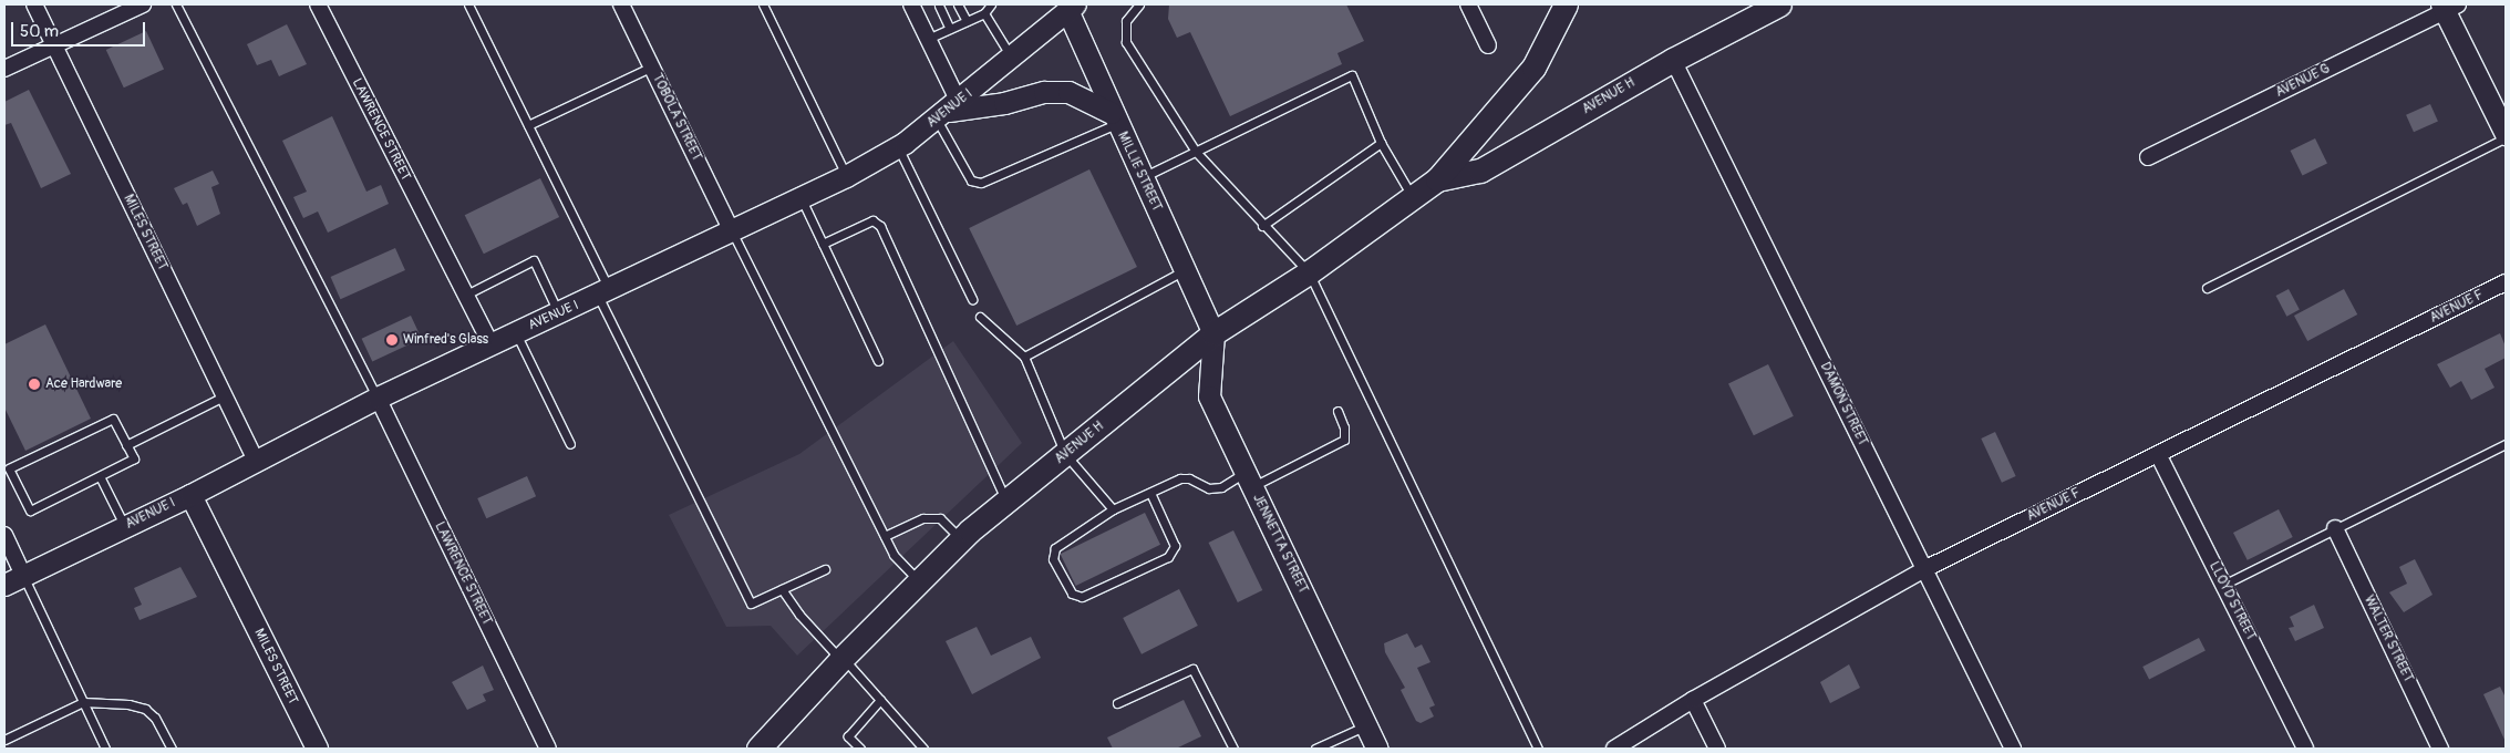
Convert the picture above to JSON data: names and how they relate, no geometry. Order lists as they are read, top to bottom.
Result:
{
  "streets": {
    "main road": [
      "AVENUE H",
      "AVENUE I",
      "MILLIE STREET",
      "MILES STREET",
      "JENNETTA STREET"
    ],
    "street": [
      "AVENUE G",
      "TOBOLA STREET",
      "LAWRENCE STREET",
      "AVENUE F",
      "DAMON STREET",
      "LLOYD STREET",
      "WALTER STREET"
    ]
  },
  "crossings": [
    ["AVENUE H", "MILLIE STREET"],
    ["AVENUE H", "DAMON STREET"],
    ["AVENUE H", "JENNETTA STREET"],
    ["AVENUE I", "TOBOLA STREET"],
    ["AVENUE I", "LAWRENCE STREET"],
    ["AVENUE I", "MILLIE STREET"],
    ["AVENUE I", "MILES STREET"],
    ["MILLIE STREET", "JENNETTA STREET"],
    ["AVENUE F", "DAMON STREET"],
    ["AVENUE F", "LLOYD STREET"]
  ],
  "places": ["Winfred's Glass", "Ace Hardware"],
  "scale_bar": "50 m"
}
